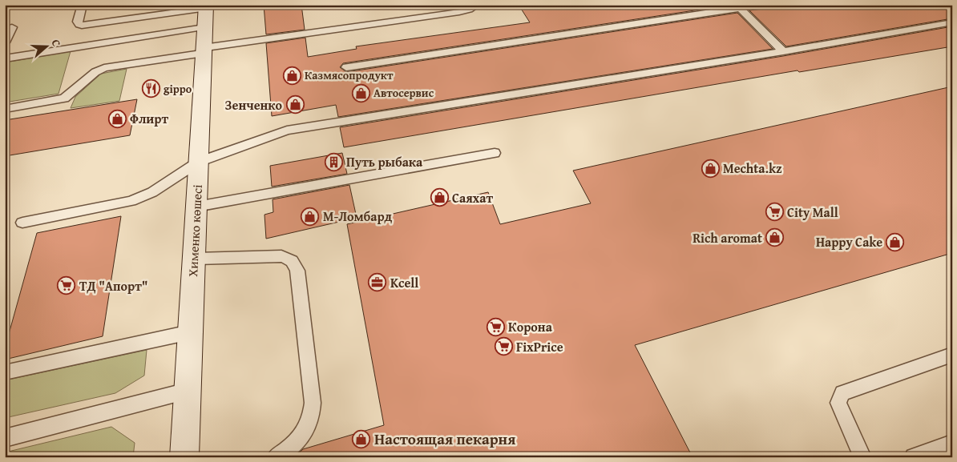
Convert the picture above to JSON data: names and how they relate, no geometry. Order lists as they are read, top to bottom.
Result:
{
  "streets": {
    "main road": ["Хименко көшесі"]
  },
  "places": {
    "shop": [
      "Казмясопродукт",
      "Автосервис",
      "Зенченко",
      "Флирт",
      "Mechta.kz",
      "Саяхат",
      "М-Ломбард",
      "Rich aromat",
      "Happy Cake",
      "Настоящая пекарня"
    ],
    "restaurant": ["gippo"],
    "building": ["Путь рыбака"],
    "supermarket": [
      "City Mall",
      "ТД \"Апорт\"",
      "Корона",
      "FixPrice"
    ],
    "office": ["Kcell"]
  },
  "north": "right"
}
